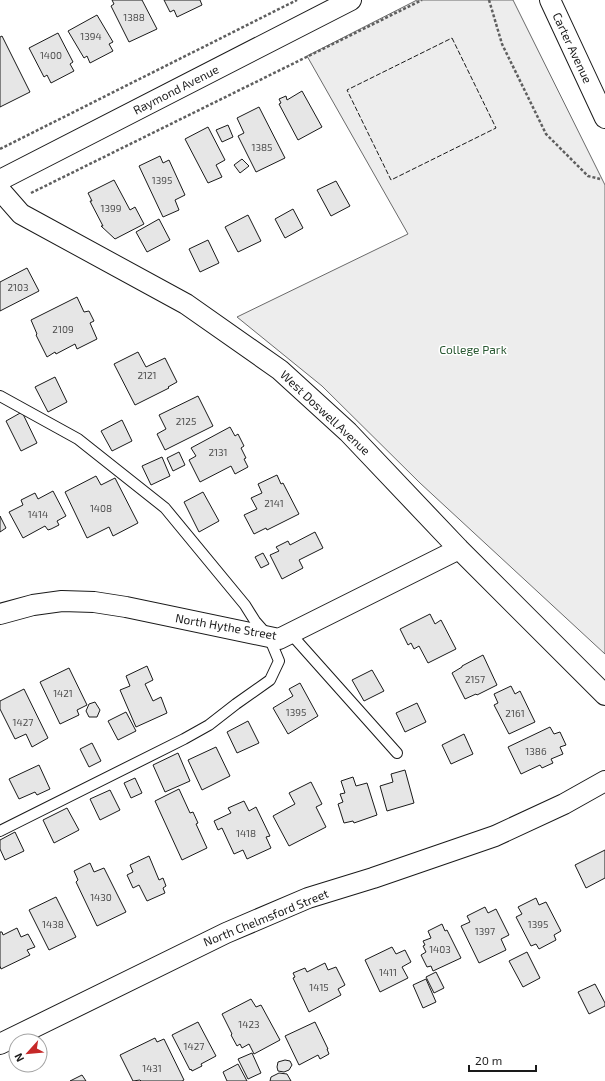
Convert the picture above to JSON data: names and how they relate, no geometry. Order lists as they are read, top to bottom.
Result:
{
  "streets": {
    "street": [
      "Carter Avenue",
      "Raymond Avenue",
      "West Doswell Avenue",
      "North Hythe Street",
      "North Chelmsford Street"
    ]
  },
  "crossings": [
    ["West Doswell Avenue", "North Hythe Street"]
  ],
  "parks": ["College Park"],
  "house_numbers": [
    "1388",
    "1394",
    "1400",
    "1385",
    "1395",
    "1399",
    "2103",
    "2109",
    "2121",
    "2125",
    "2131",
    "2141",
    "1408",
    "1414",
    "2157",
    "1421",
    "1395",
    "2161",
    "1427",
    "1386",
    "1418",
    "1430",
    "1438",
    "1395",
    "1397",
    "1403",
    "1411",
    "1415",
    "1423",
    "1427",
    "1431"
  ],
  "scale_bar": "20 m",
  "north": "bottom left"
}
